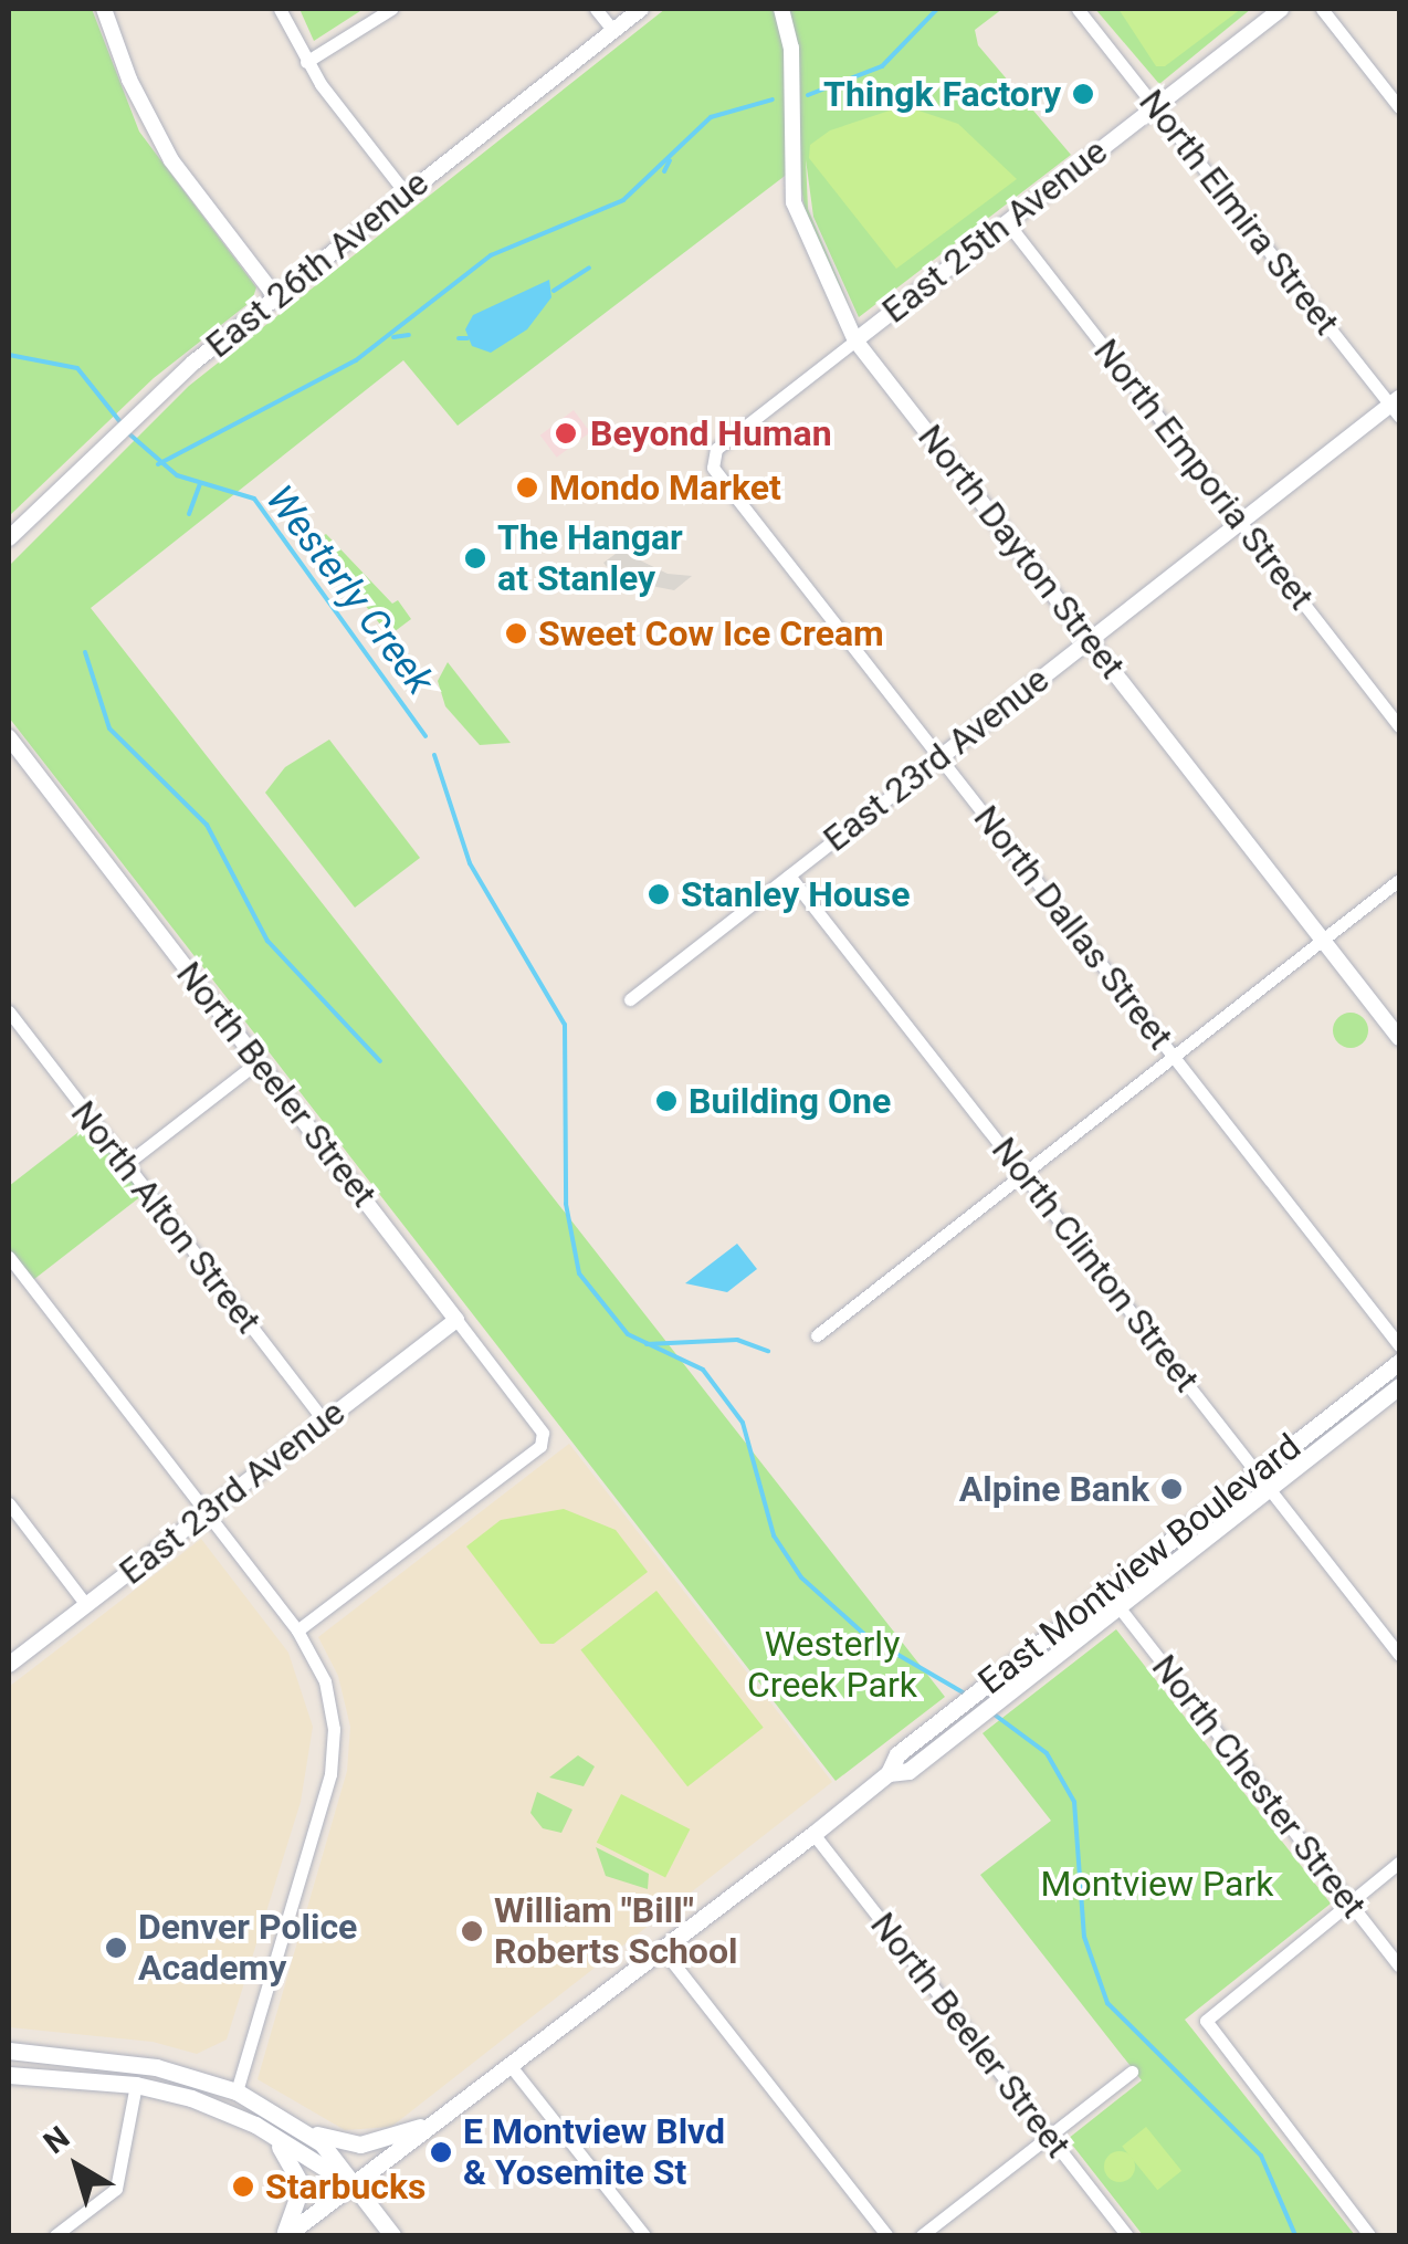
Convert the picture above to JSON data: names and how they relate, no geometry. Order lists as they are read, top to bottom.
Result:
{
  "streets": {
    "main road": ["East Montview Boulevard"],
    "street": [
      "North Elmira Street",
      "East 25th Avenue",
      "East 26th Avenue",
      "North Emporia Street",
      "North Dayton Street",
      "East 23rd Avenue",
      "North Dallas Street",
      "North Beeler Street",
      "North Alton Street",
      "North Clinton Street",
      "North Chester Street"
    ]
  },
  "crossings": [
    ["North Elmira Street", "East 25th Avenue"],
    ["North Elmira Street", "East 23rd Avenue"],
    ["East 25th Avenue", "North Emporia Street"],
    ["East 25th Avenue", "North Dayton Street"],
    ["East 25th Avenue", "North Dallas Street"],
    ["North Emporia Street", "East 23rd Avenue"],
    ["North Dayton Street", "East 23rd Avenue"],
    ["East 23rd Avenue", "North Dallas Street"],
    ["East 23rd Avenue", "North Beeler Street"],
    ["East 23rd Avenue", "North Alton Street"],
    ["East 23rd Avenue", "North Clinton Street"],
    ["North Beeler Street", "East Montview Boulevard"],
    ["North Clinton Street", "East Montview Boulevard"],
    ["East Montview Boulevard", "North Chester Street"]
  ],
  "water": ["Westerly Creek"],
  "parks": ["Westerly Creek Park", "Montview Park"],
  "places": [
    "Thingk Factory",
    "Beyond Human",
    "Mondo Market",
    "The Hangar at Stanley",
    "Sweet Cow Ice Cream",
    "Stanley House",
    "Building One",
    "Alpine Bank",
    "William \"Bill\" Roberts School",
    "Denver Police Academy",
    "E Montview Blvd & Yosemite St",
    "Starbucks"
  ],
  "north": "top left"
}
